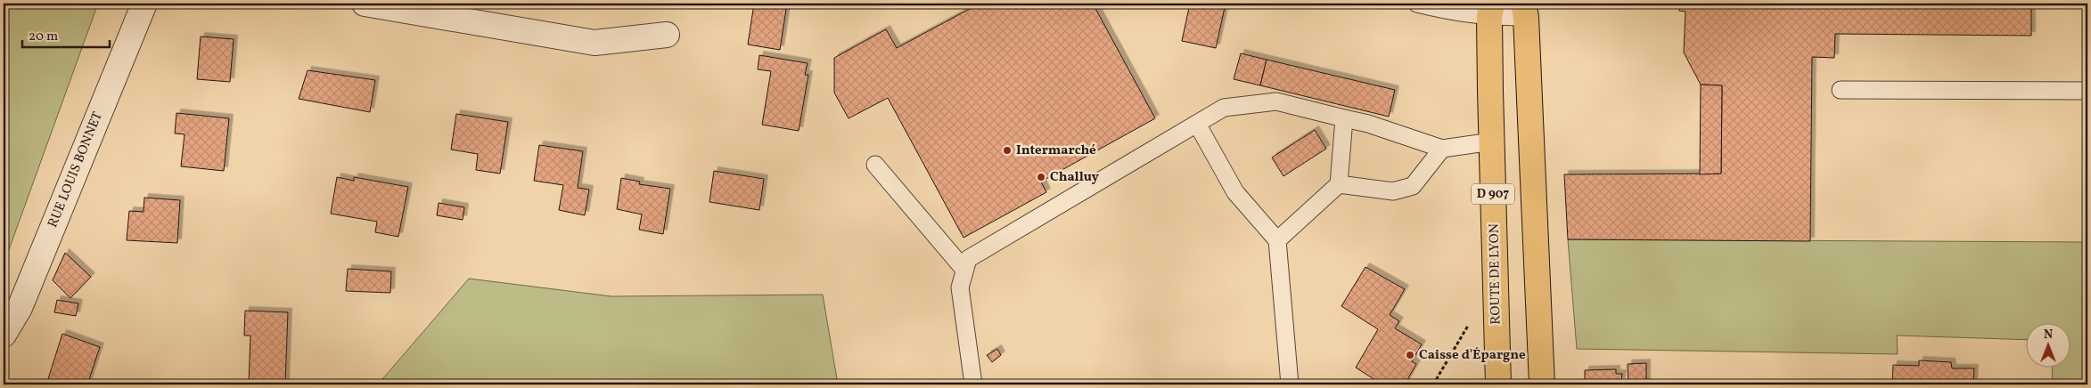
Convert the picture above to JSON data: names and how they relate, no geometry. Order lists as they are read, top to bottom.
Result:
{
  "streets": {
    "main road": ["D 907", "ROUTE DE LYON"],
    "street": ["RUE LOUIS BONNET"]
  },
  "places": ["Intermarché", "Challuy", "Caisse d'Épargne"],
  "scale_bar": "20 m",
  "north": "top"
}
